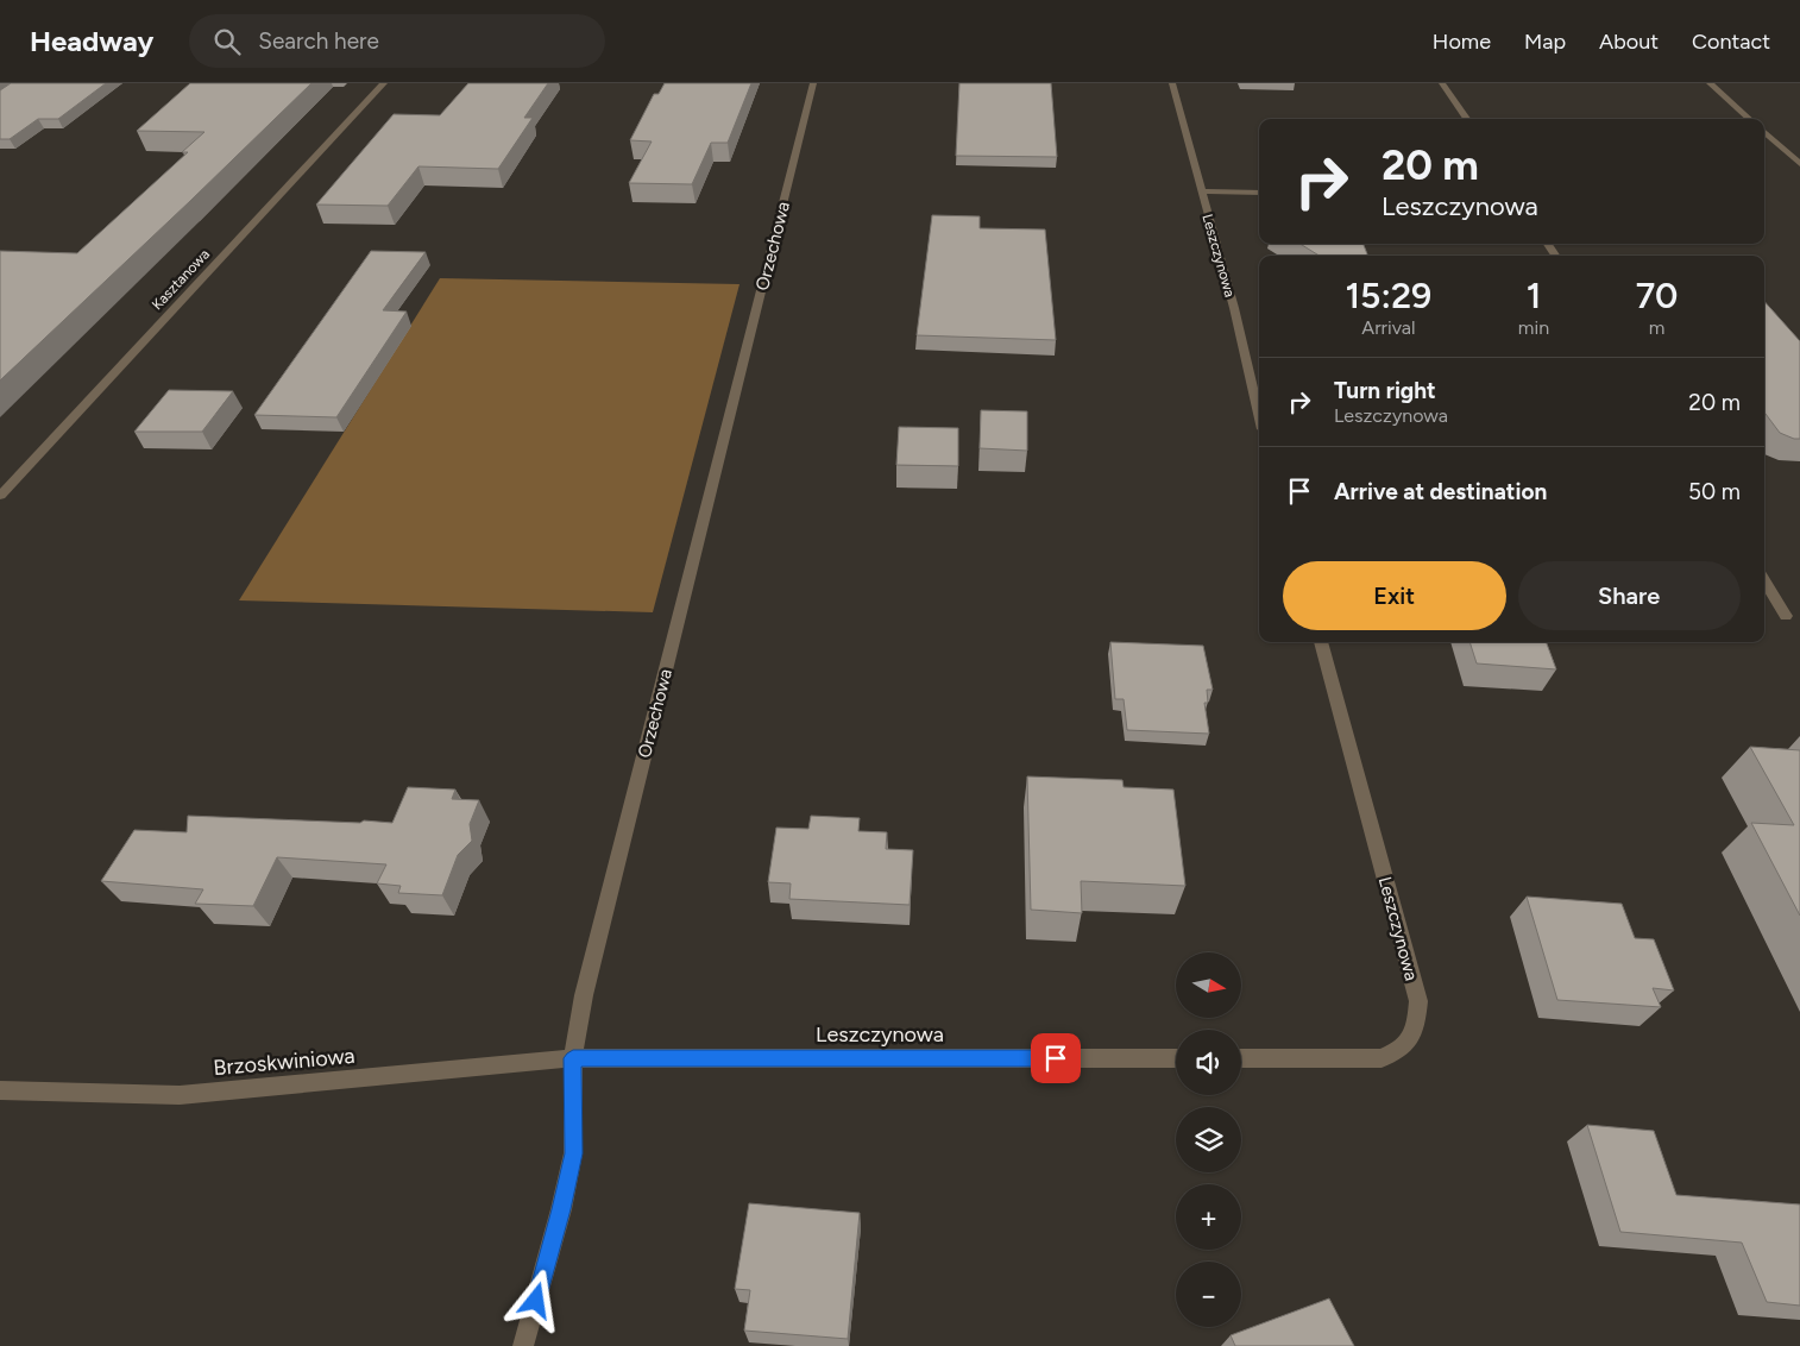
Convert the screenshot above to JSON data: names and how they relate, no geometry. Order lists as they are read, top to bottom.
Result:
{
  "streets": {
    "street": [
      "Orzechowa",
      "Leszczynowa",
      "Kasztanowa",
      "Brzoskwiniowa"
    ]
  },
  "crossings": [
    ["Orzechowa", "Leszczynowa"],
    ["Orzechowa", "Brzoskwiniowa"],
    ["Leszczynowa", "Brzoskwiniowa"]
  ],
  "north": "right",
  "page": {
    "header": "Headway",
    "search": "Search here",
    "nav": [
      "Home",
      "Map",
      "About",
      "Contact"
    ],
    "turn": ["20 m", "Leszczynowa"],
    "eta": [
      "15:29",
      "Arrival",
      "1",
      "min",
      "70",
      "m"
    ],
    "list": [
      {
        "name": "Turn right",
        "note": "Leszczynowa",
        "value": "20 m"
      },
      {
        "name": "Arrive at destination",
        "value": "50 m"
      }
    ],
    "buttons": ["Exit", "Share"],
    "map_buttons": ["+", "−"]
  }
}
